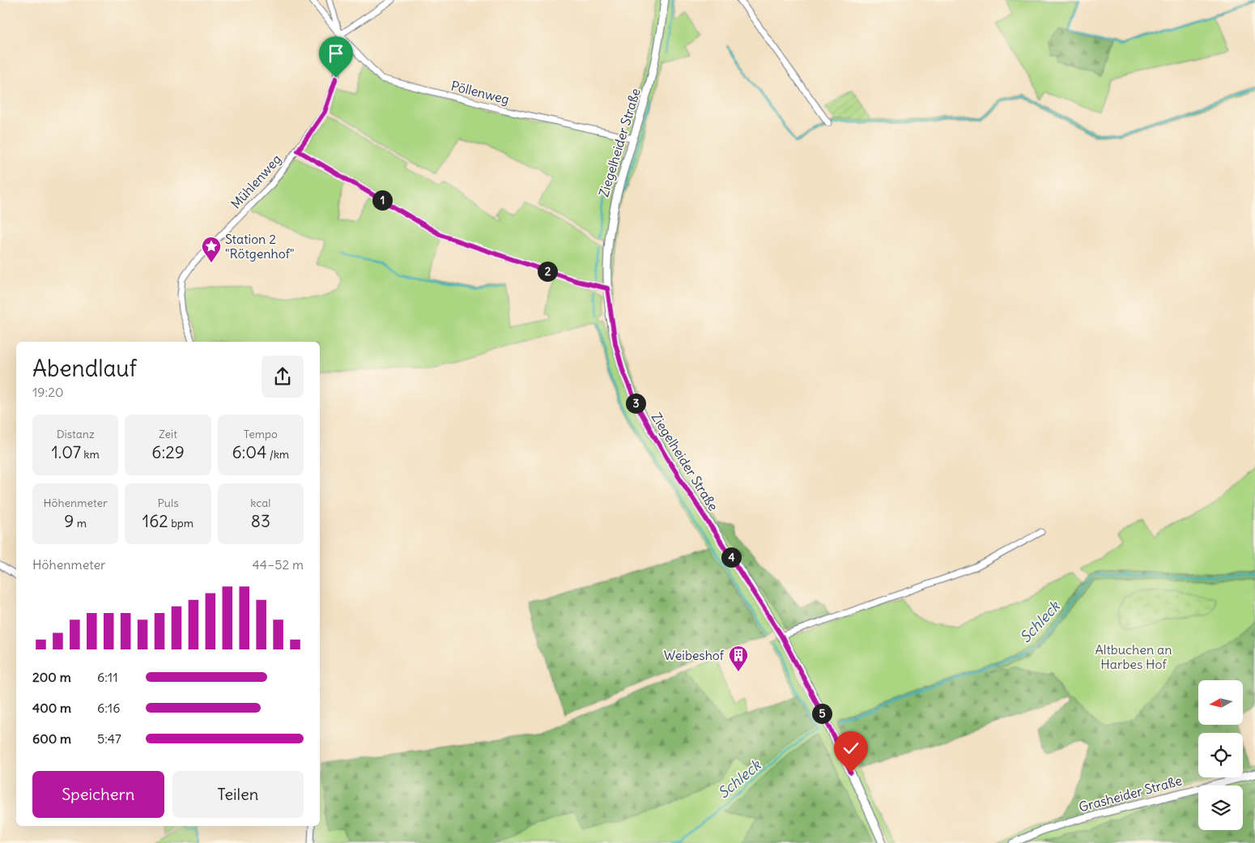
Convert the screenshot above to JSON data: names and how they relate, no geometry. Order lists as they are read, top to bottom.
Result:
{
  "streets": {
    "street": [
      "Pöllenweg",
      "Ziegelheider Straße",
      "Mühlenweg",
      "Grasheider Straße"
    ]
  },
  "crossings": [
    ["Pöllenweg", "Ziegelheider Straße"],
    ["Pöllenweg", "Mühlenweg"]
  ],
  "water": ["Schleck"],
  "parks": ["Altbuchen an Harbes Hof"],
  "places": {
    "place": ["Station 2 \"Rötgenhof\""],
    "building": ["Weibeshof"]
  },
  "north": "left",
  "page": {
    "pins": [
      "1",
      "2",
      "3",
      "4",
      "5"
    ],
    "heading": ["Abendlauf", "19:20"],
    "stats": [
      ["Distanz", "1.07 km"],
      ["Zeit", "6:29"],
      ["Tempo", "6:04 /km"],
      ["Höhenmeter", "9 m"],
      ["Puls", "162 bpm"],
      ["kcal", "83"]
    ],
    "chart": ["Höhenmeter", "44–52 m"],
    "list": [
      {
        "name": "200 m",
        "note": "6:11"
      },
      {
        "name": "400 m",
        "note": "6:16"
      },
      {
        "name": "600 m",
        "note": "5:47"
      }
    ],
    "buttons": ["Speichern", "Teilen"]
  }
}
